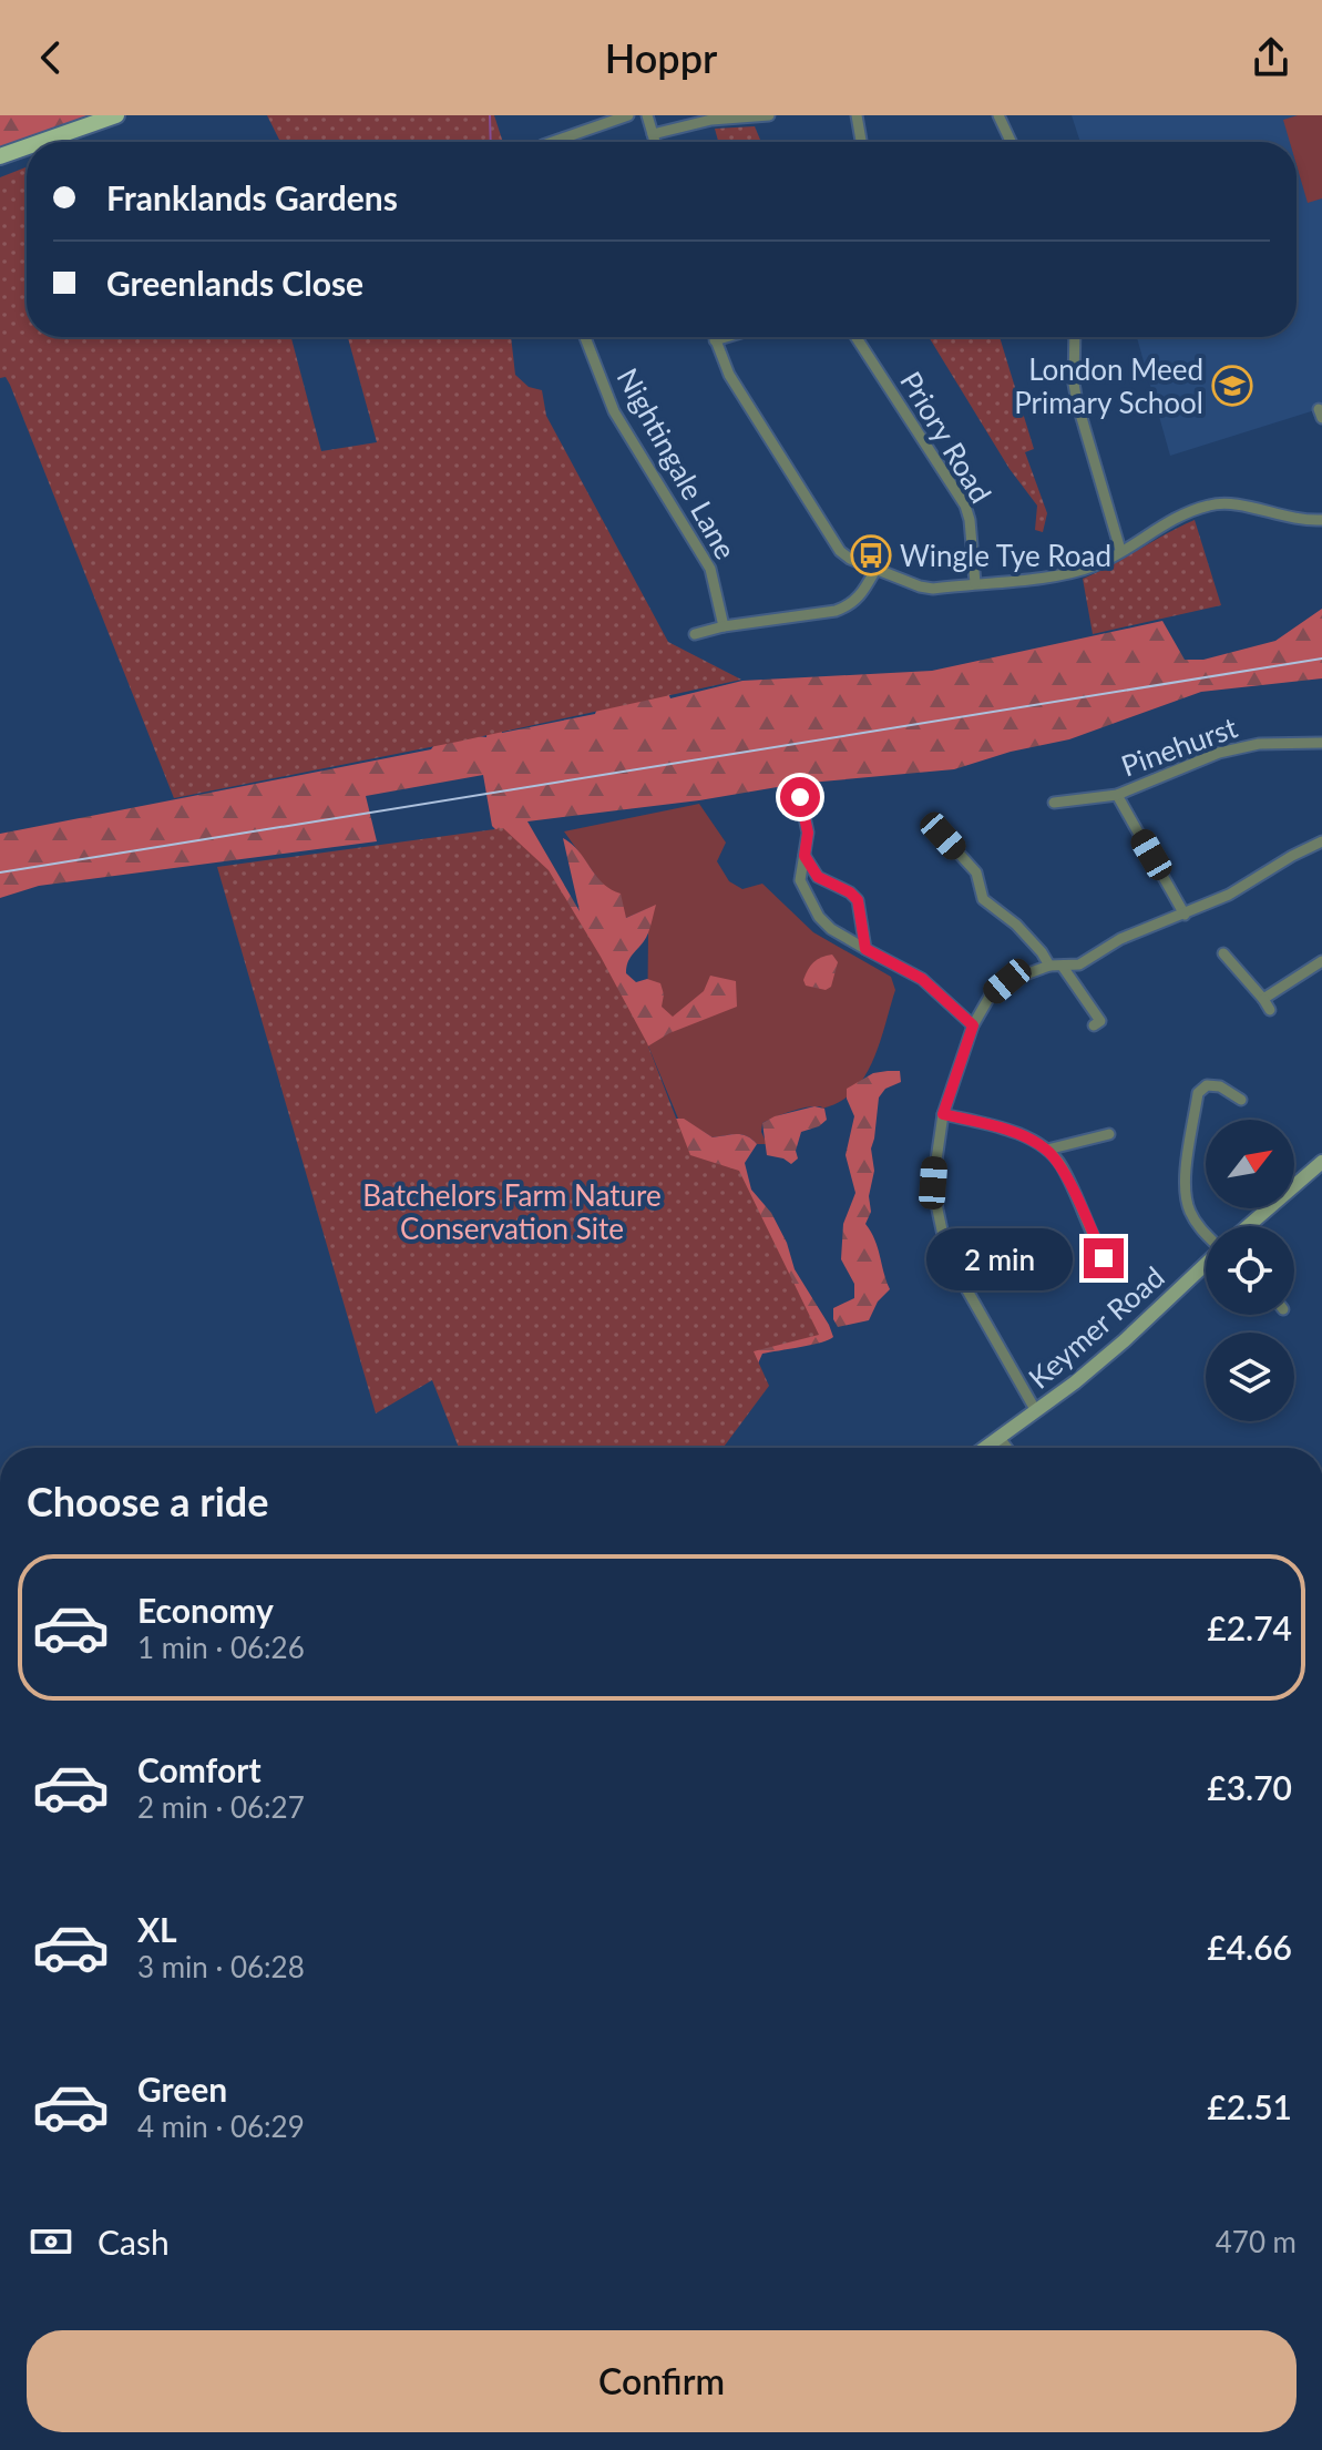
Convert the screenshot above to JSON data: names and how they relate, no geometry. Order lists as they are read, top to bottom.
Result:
{
  "streets": {
    "street": [
      "Priory Road",
      "Nightingale Lane",
      "Pinehurst",
      "Keymer Road"
    ]
  },
  "parks": ["Batchelors Farm Nature Conservation Site"],
  "places": {
    "school or university": ["London Meed Primary School"],
    "bus stop": ["Wingle Tye Road"]
  },
  "north": "top right",
  "page": {
    "header": "Hoppr",
    "banner": ["Franklands Gardens", "Greenlands Close"],
    "bubble": "2 min",
    "heading": "Choose a ride",
    "list": [
      {
        "name": "Economy",
        "note": "1 min · 06:26",
        "value": "£2.74"
      },
      {
        "name": "Comfort",
        "note": "2 min · 06:27",
        "value": "£3.70"
      },
      {
        "name": "XL",
        "note": "3 min · 06:28",
        "value": "£4.66"
      },
      {
        "name": "Green",
        "note": "4 min · 06:29",
        "value": "£2.51"
      }
    ],
    "pay": ["Cash", "470 m"],
    "buttons": "Confirm"
  }
}
